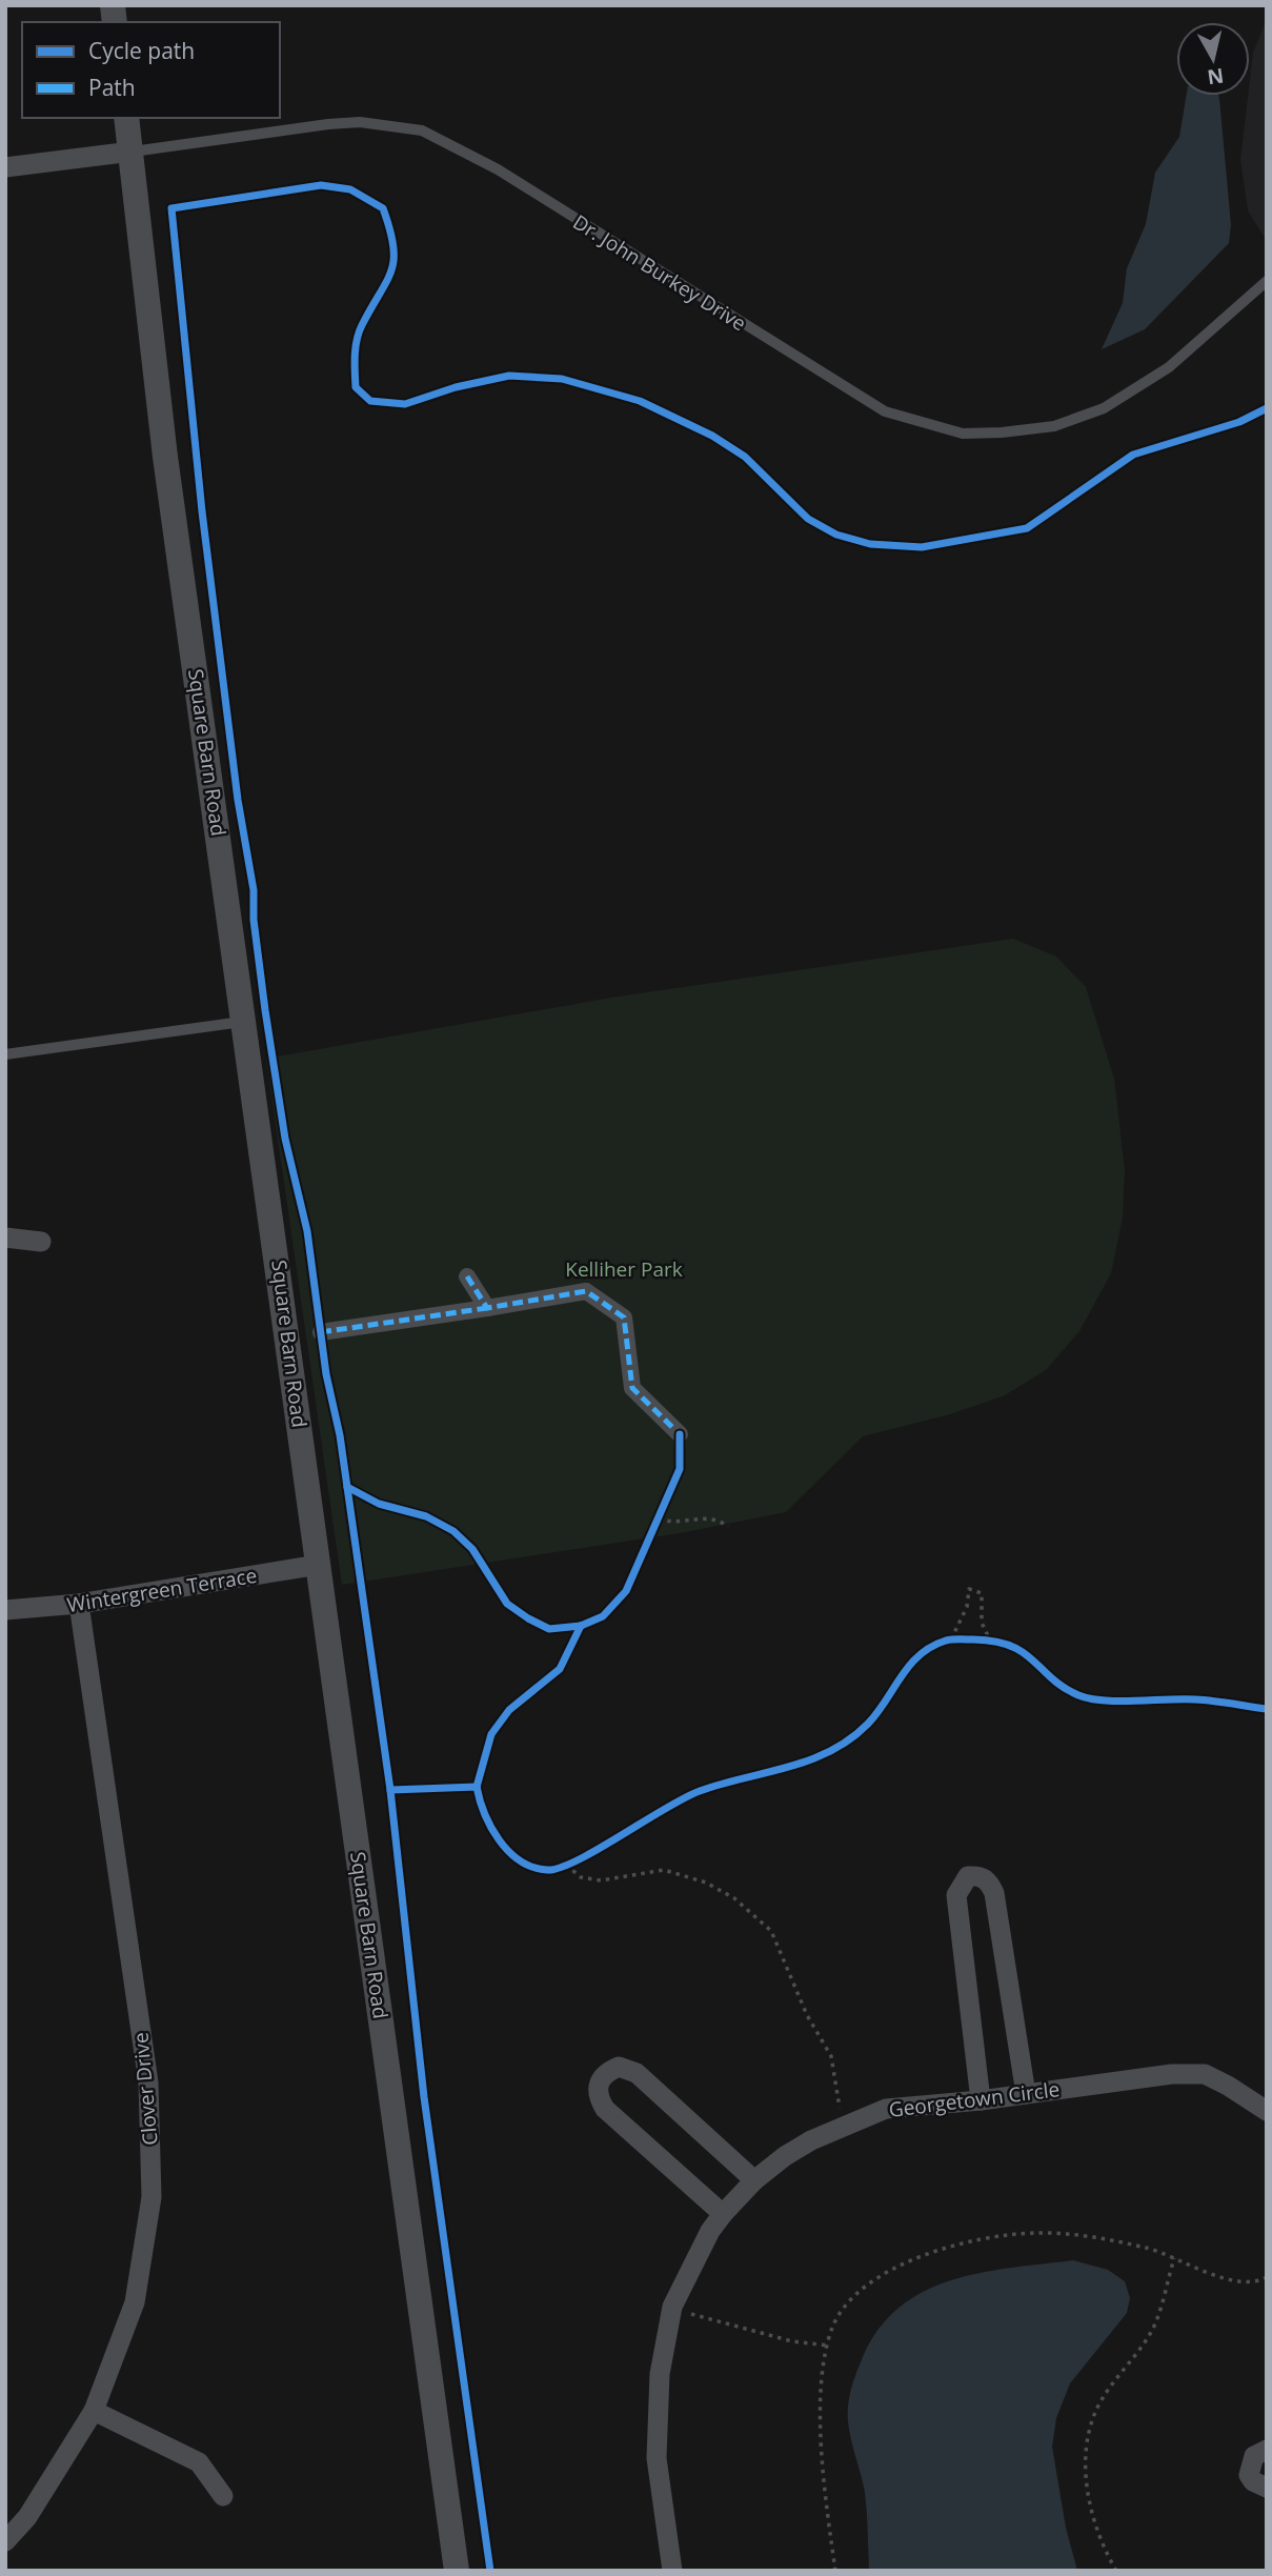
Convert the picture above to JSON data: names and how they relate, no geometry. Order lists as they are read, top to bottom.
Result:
{
  "streets": {
    "street": [
      "Dr. John Burkey Drive",
      "Square Barn Road",
      "Wintergreen Terrace",
      "Clover Drive",
      "Georgetown Circle"
    ]
  },
  "crossings": [
    ["Dr. John Burkey Drive", "Square Barn Road"],
    ["Square Barn Road", "Wintergreen Terrace"],
    ["Wintergreen Terrace", "Clover Drive"]
  ],
  "parks": ["Kelliher Park"],
  "legend": ["Cycle path", "Path"],
  "north": "bottom"
}
